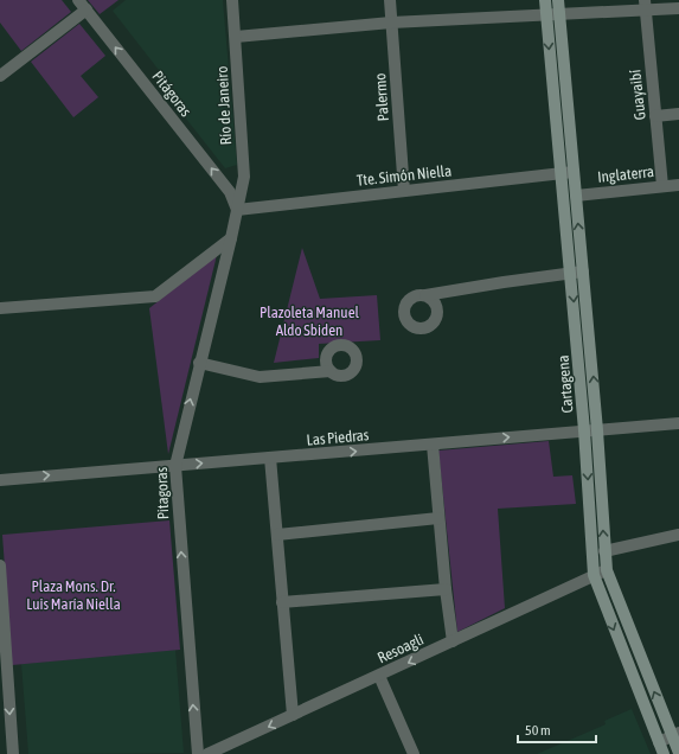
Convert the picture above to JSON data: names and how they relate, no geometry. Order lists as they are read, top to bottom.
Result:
{
  "streets": {
    "main road": ["Cartagena"],
    "street": [
      "Pitágoras",
      "Guayaibí",
      "Palermo",
      "Río de Janeiro",
      "Inglaterra",
      "Tte. Simón Niella",
      "Las Piedras",
      "Pitagoras",
      "Resoagli"
    ]
  },
  "crossings": [
    ["Pitágoras", "Río de Janeiro"],
    ["Pitágoras", "Tte. Simón Niella"],
    ["Pitágoras", "Pitagoras"],
    ["Guayaibí", "Inglaterra"],
    ["Palermo", "Tte. Simón Niella"],
    ["Río de Janeiro", "Tte. Simón Niella"],
    ["Río de Janeiro", "Pitagoras"],
    ["Inglaterra", "Cartagena"],
    ["Tte. Simón Niella", "Cartagena"],
    ["Tte. Simón Niella", "Pitagoras"],
    ["Cartagena", "Las Piedras"],
    ["Cartagena", "Resoagli"],
    ["Las Piedras", "Pitagoras"]
  ],
  "one_way": ["Pitágoras"],
  "parks": ["Plazoleta Manuel Aldo Sbiden", "Plaza Mons. Dr. Luis María Niella"],
  "scale_bar": "50 m"
}
